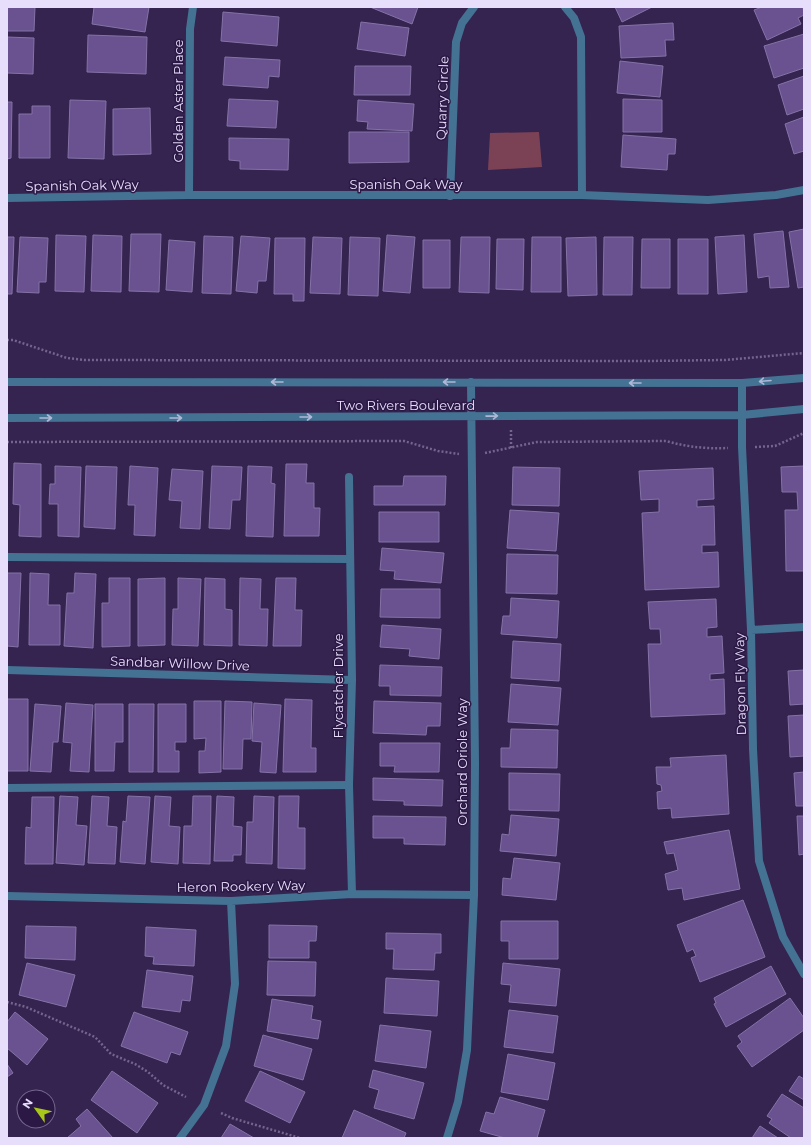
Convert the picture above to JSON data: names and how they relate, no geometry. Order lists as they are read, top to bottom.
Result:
{
  "streets": {
    "street": [
      "Quarry Circle",
      "Golden Aster Place",
      "Spanish Oak Way",
      "Two Rivers Boulevard",
      "Sandbar Willow Drive",
      "Dragon Fly Way",
      "Flycatcher Drive",
      "Orchard Oriole Way",
      "Heron Rookery Way"
    ]
  },
  "crossings": [
    ["Quarry Circle", "Spanish Oak Way"],
    ["Golden Aster Place", "Spanish Oak Way"],
    ["Two Rivers Boulevard", "Dragon Fly Way"],
    ["Two Rivers Boulevard", "Orchard Oriole Way"],
    ["Sandbar Willow Drive", "Flycatcher Drive"],
    ["Flycatcher Drive", "Heron Rookery Way"],
    ["Orchard Oriole Way", "Heron Rookery Way"]
  ],
  "north": "top left"
}
